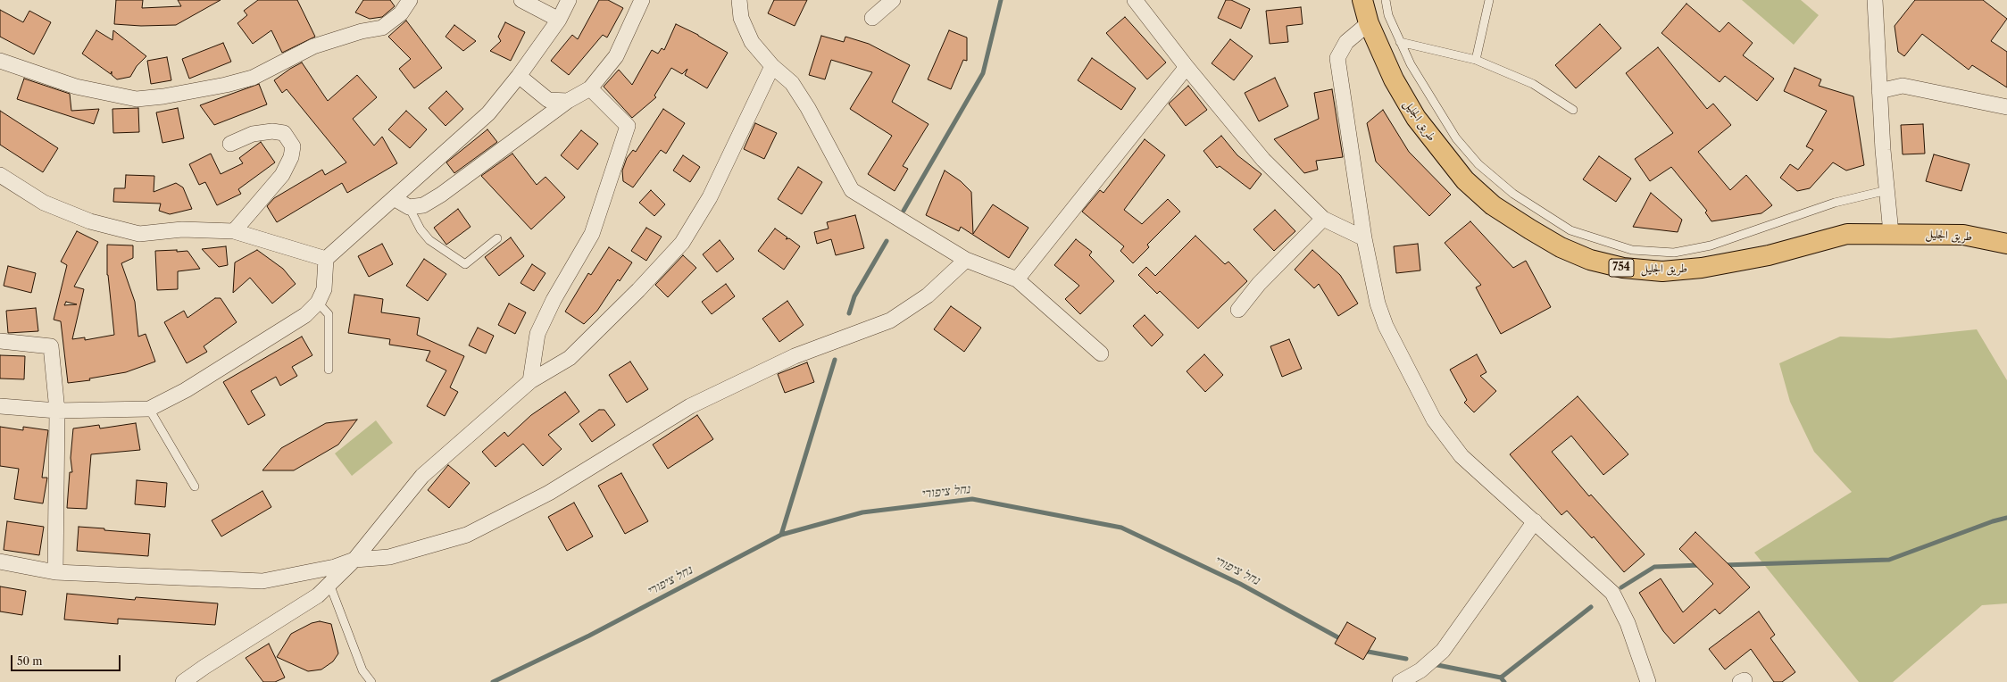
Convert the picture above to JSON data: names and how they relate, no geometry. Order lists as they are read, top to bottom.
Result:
{
  "streets": {
    "main road": ["طريق الجليل", "754"]
  },
  "water": ["נחל ציפורי"],
  "scale_bar": "50 m"
}
